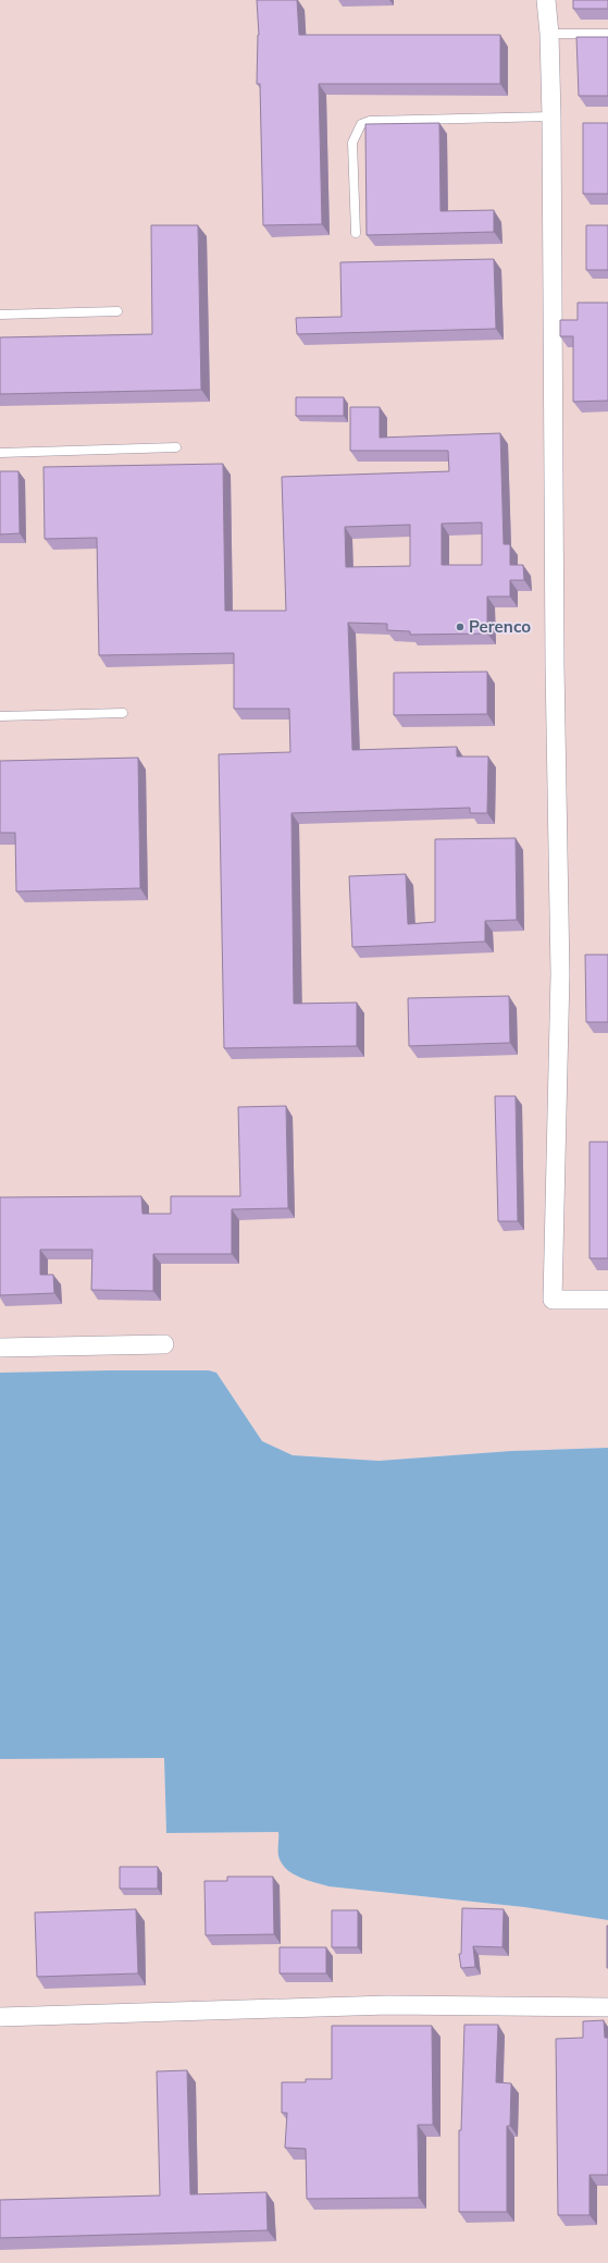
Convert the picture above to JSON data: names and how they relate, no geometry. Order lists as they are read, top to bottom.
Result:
{
  "places": ["Perenco"]
}
